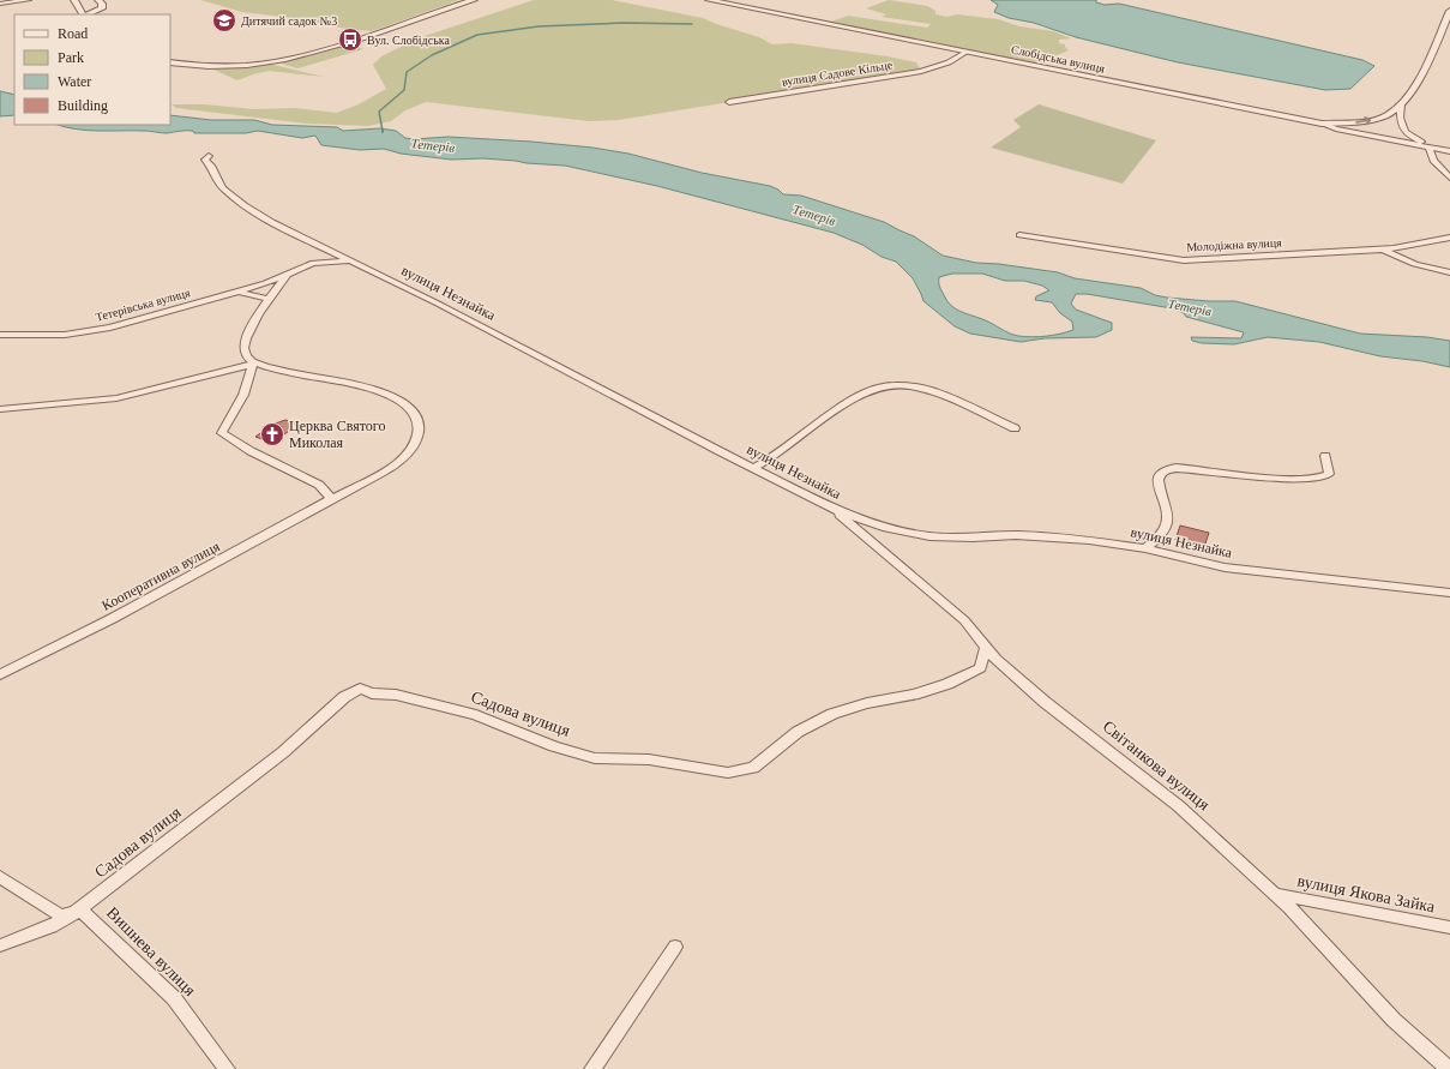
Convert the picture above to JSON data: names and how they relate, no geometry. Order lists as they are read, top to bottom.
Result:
{
  "streets": {
    "street": [
      "Слобідська вулиця",
      "вулиця Садове Кільце",
      "Молодіжна вулиця",
      "вулиця Незнайка",
      "Тетерівська вулиця",
      "Кооперативна вулиця",
      "Садова вулиця",
      "Світанкова вулиця",
      "вулиця Якова Зайка",
      "Вишнева вулиця"
    ]
  },
  "crossings": [
    ["Слобідська вулиця", "вулиця Садове Кільце"],
    ["вулиця Незнайка", "Тетерівська вулиця"],
    ["вулиця Незнайка", "Світанкова вулиця"],
    ["Садова вулиця", "Світанкова вулиця"],
    ["Садова вулиця", "Вишнева вулиця"],
    ["Світанкова вулиця", "вулиця Якова Зайка"]
  ],
  "water": ["Тетерів"],
  "places": {
    "school or university": ["Дитячий садок №3"],
    "bus stop": ["Вул. Слобідська"],
    "church": ["Церква Святого Миколая"]
  },
  "legend": [
    "Road",
    "Park",
    "Water",
    "Building"
  ]
}
